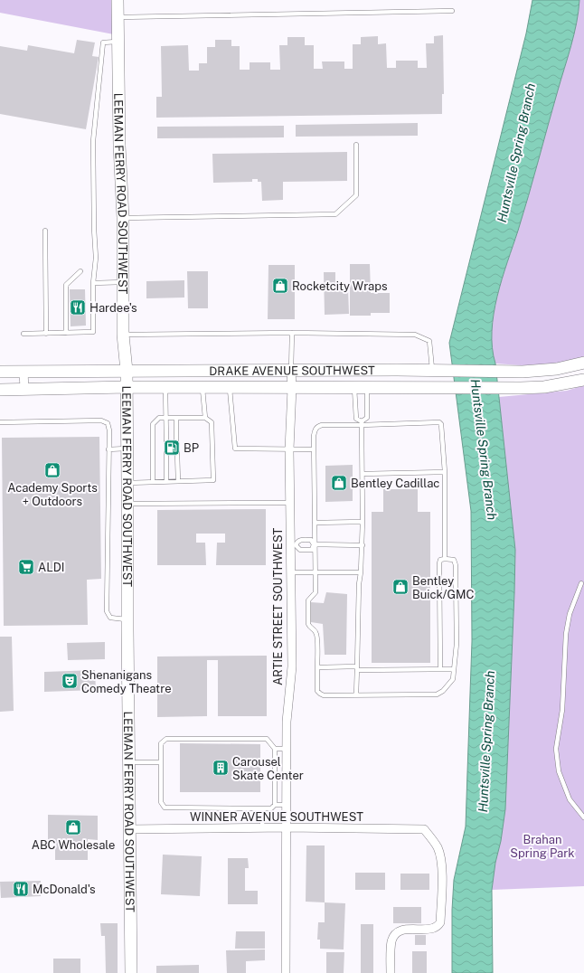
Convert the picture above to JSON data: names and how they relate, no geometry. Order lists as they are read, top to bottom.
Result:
{
  "streets": {
    "street": [
      "LEEMAN FERRY ROAD SOUTHWEST",
      "DRAKE AVENUE SOUTHWEST",
      "ARTIE STREET SOUTHWEST",
      "WINNER AVENUE SOUTHWEST"
    ]
  },
  "crossings": [
    ["LEEMAN FERRY ROAD SOUTHWEST", "DRAKE AVENUE SOUTHWEST"],
    ["LEEMAN FERRY ROAD SOUTHWEST", "WINNER AVENUE SOUTHWEST"],
    ["DRAKE AVENUE SOUTHWEST", "ARTIE STREET SOUTHWEST"],
    ["ARTIE STREET SOUTHWEST", "WINNER AVENUE SOUTHWEST"]
  ],
  "water": ["Huntsville Spring Branch"],
  "parks": ["Brahan Spring Park"],
  "places": {
    "shop": [
      "Rocketcity Wraps",
      "Academy Sports + Outdoors",
      "Bentley Cadillac",
      "Bentley Buick/GMC",
      "ABC Wholesale"
    ],
    "restaurant": ["Hardee's", "McDonald's"],
    "fuel station": ["BP"],
    "supermarket": ["ALDI"],
    "theatre": ["Shenanigans Comedy Theatre"],
    "building": ["Carousel Skate Center"]
  }
}
